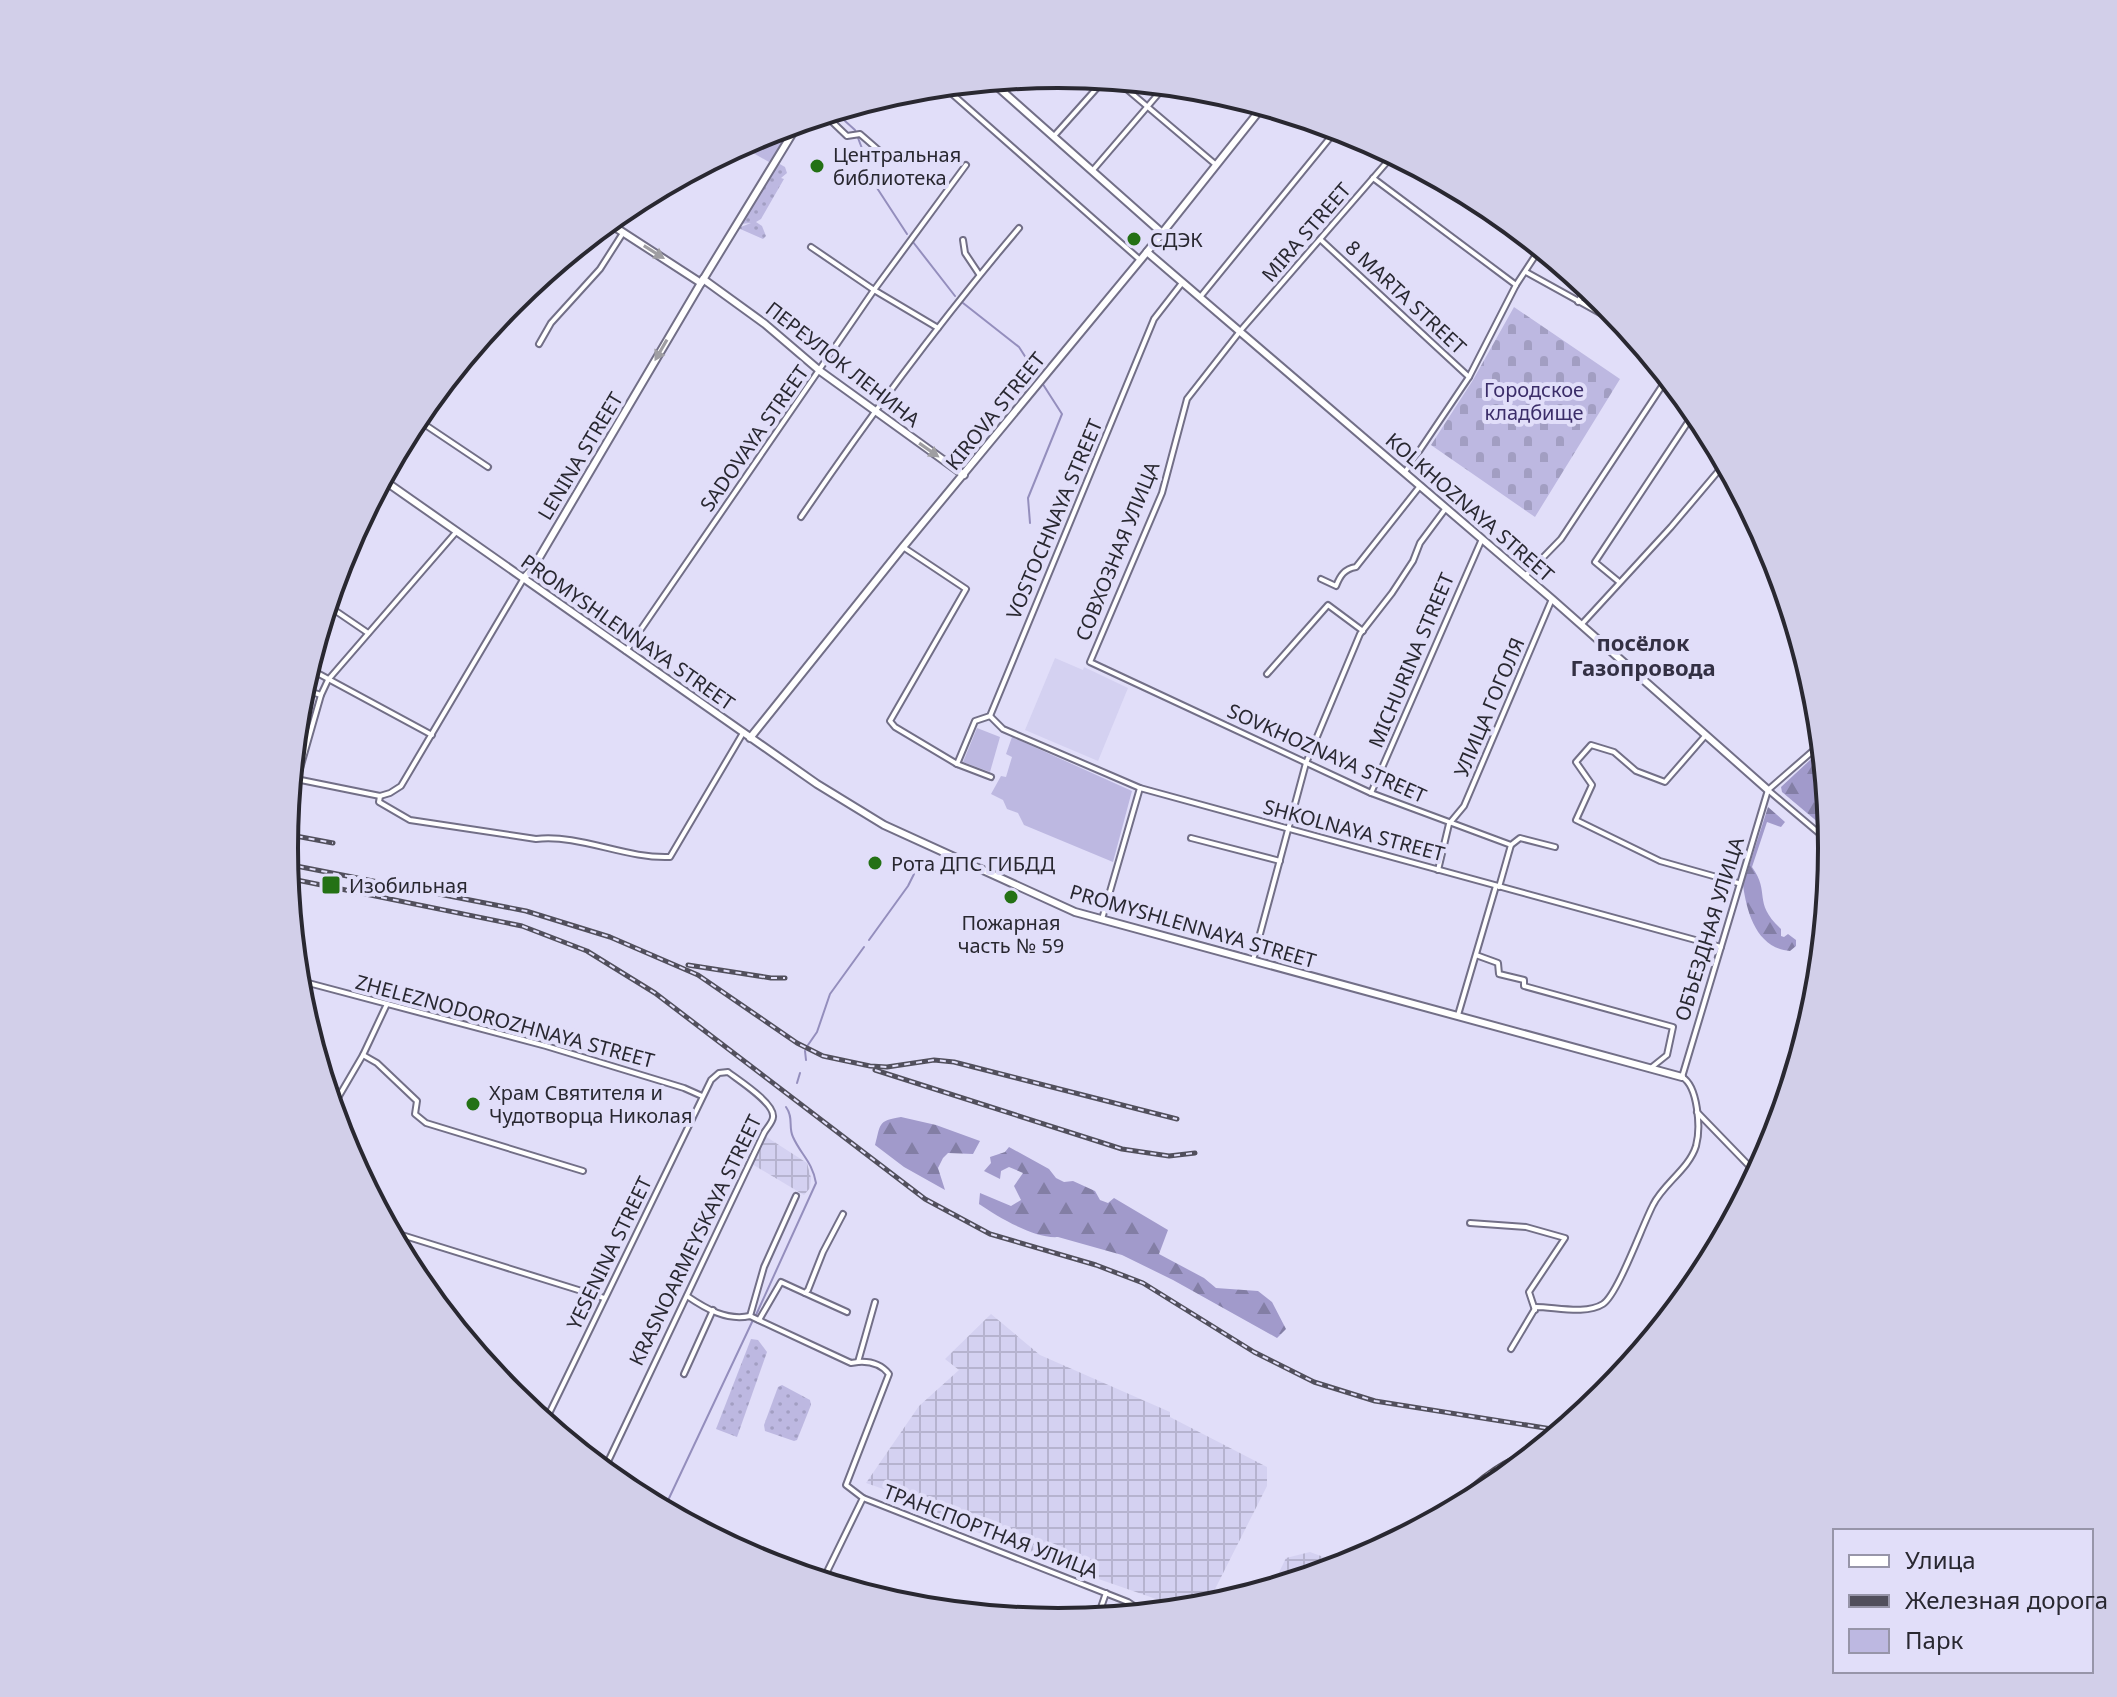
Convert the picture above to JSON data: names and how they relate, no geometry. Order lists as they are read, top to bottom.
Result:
{
  "streets": {
    "main road": [
      "ПЕРЕУЛОК ЛЕНИНА",
      "KIROVA STREET",
      "LENINA STREET",
      "KOLKHOZNAYA STREET",
      "PROMYSHLENNAYA STREET"
    ],
    "street": [
      "MIRA STREET",
      "8 MARTA STREET",
      "SADOVAYA STREET",
      "VOSTOCHNAYA STREET",
      "MICHURINA STREET",
      "УЛИЦА ГОГОЛЯ",
      "SOVKHOZNAYA STREET",
      "SHKOLNAYA STREET",
      "ОБЪЕЗДНАЯ УЛИЦА",
      "ZHELEZNODOROZHNAYA STREET",
      "KRASNOARMEYSKAYA STREET",
      "YESENINA STREET",
      "ТРАНСПОРТНАЯ УЛИЦА"
    ]
  },
  "crossings": [
    ["MIRA STREET", "8 MARTA STREET"],
    ["MIRA STREET", "KOLKHOZNAYA STREET"],
    ["MIRA STREET", "SOVKHOZNAYA STREET"],
    ["ПЕРЕУЛОК ЛЕНИНА", "KIROVA STREET"],
    ["ПЕРЕУЛОК ЛЕНИНА", "SADOVAYA STREET"],
    ["ПЕРЕУЛОК ЛЕНИНА", "LENINA STREET"],
    ["KIROVA STREET", "KOLKHOZNAYA STREET"],
    ["KIROVA STREET", "PROMYSHLENNAYA STREET"],
    ["SADOVAYA STREET", "PROMYSHLENNAYA STREET"],
    ["LENINA STREET", "PROMYSHLENNAYA STREET"],
    ["KOLKHOZNAYA STREET", "VOSTOCHNAYA STREET"],
    ["KOLKHOZNAYA STREET", "MICHURINA STREET"],
    ["KOLKHOZNAYA STREET", "УЛИЦА ГОГОЛЯ"],
    ["KOLKHOZNAYA STREET", "ОБЪЕЗДНАЯ УЛИЦА"],
    ["VOSTOCHNAYA STREET", "SHKOLNAYA STREET"],
    ["PROMYSHLENNAYA STREET", "ОБЪЕЗДНАЯ УЛИЦА"],
    ["MICHURINA STREET", "SOVKHOZNAYA STREET"],
    ["УЛИЦА ГОГОЛЯ", "SOVKHOZNAYA STREET"],
    ["УЛИЦА ГОГОЛЯ", "SHKOLNAYA STREET"],
    ["SHKOLNAYA STREET", "ОБЪЕЗДНАЯ УЛИЦА"],
    ["ZHELEZNODOROZHNAYA STREET", "KRASNOARMEYSKAYA STREET"],
    ["ZHELEZNODOROZHNAYA STREET", "YESENINA STREET"],
    ["KRASNOARMEYSKAYA STREET", "YESENINA STREET"]
  ],
  "one_way": ["ПЕРЕУЛОК ЛЕНИНА", "LENINA STREET"],
  "districts": ["посёлок Газопровода"],
  "parks": ["Городское кладбище"],
  "places": {
    "other": [
      "Центральная библиотека",
      "СДЭК",
      "Рота ДПС ГИБДД",
      "Пожарная часть № 59",
      "Храм Святителя и Чудотворца Николая"
    ],
    "transit": ["Изобильная"]
  },
  "legend": ["Улица", "Железная дорога", "Парк"]
}
